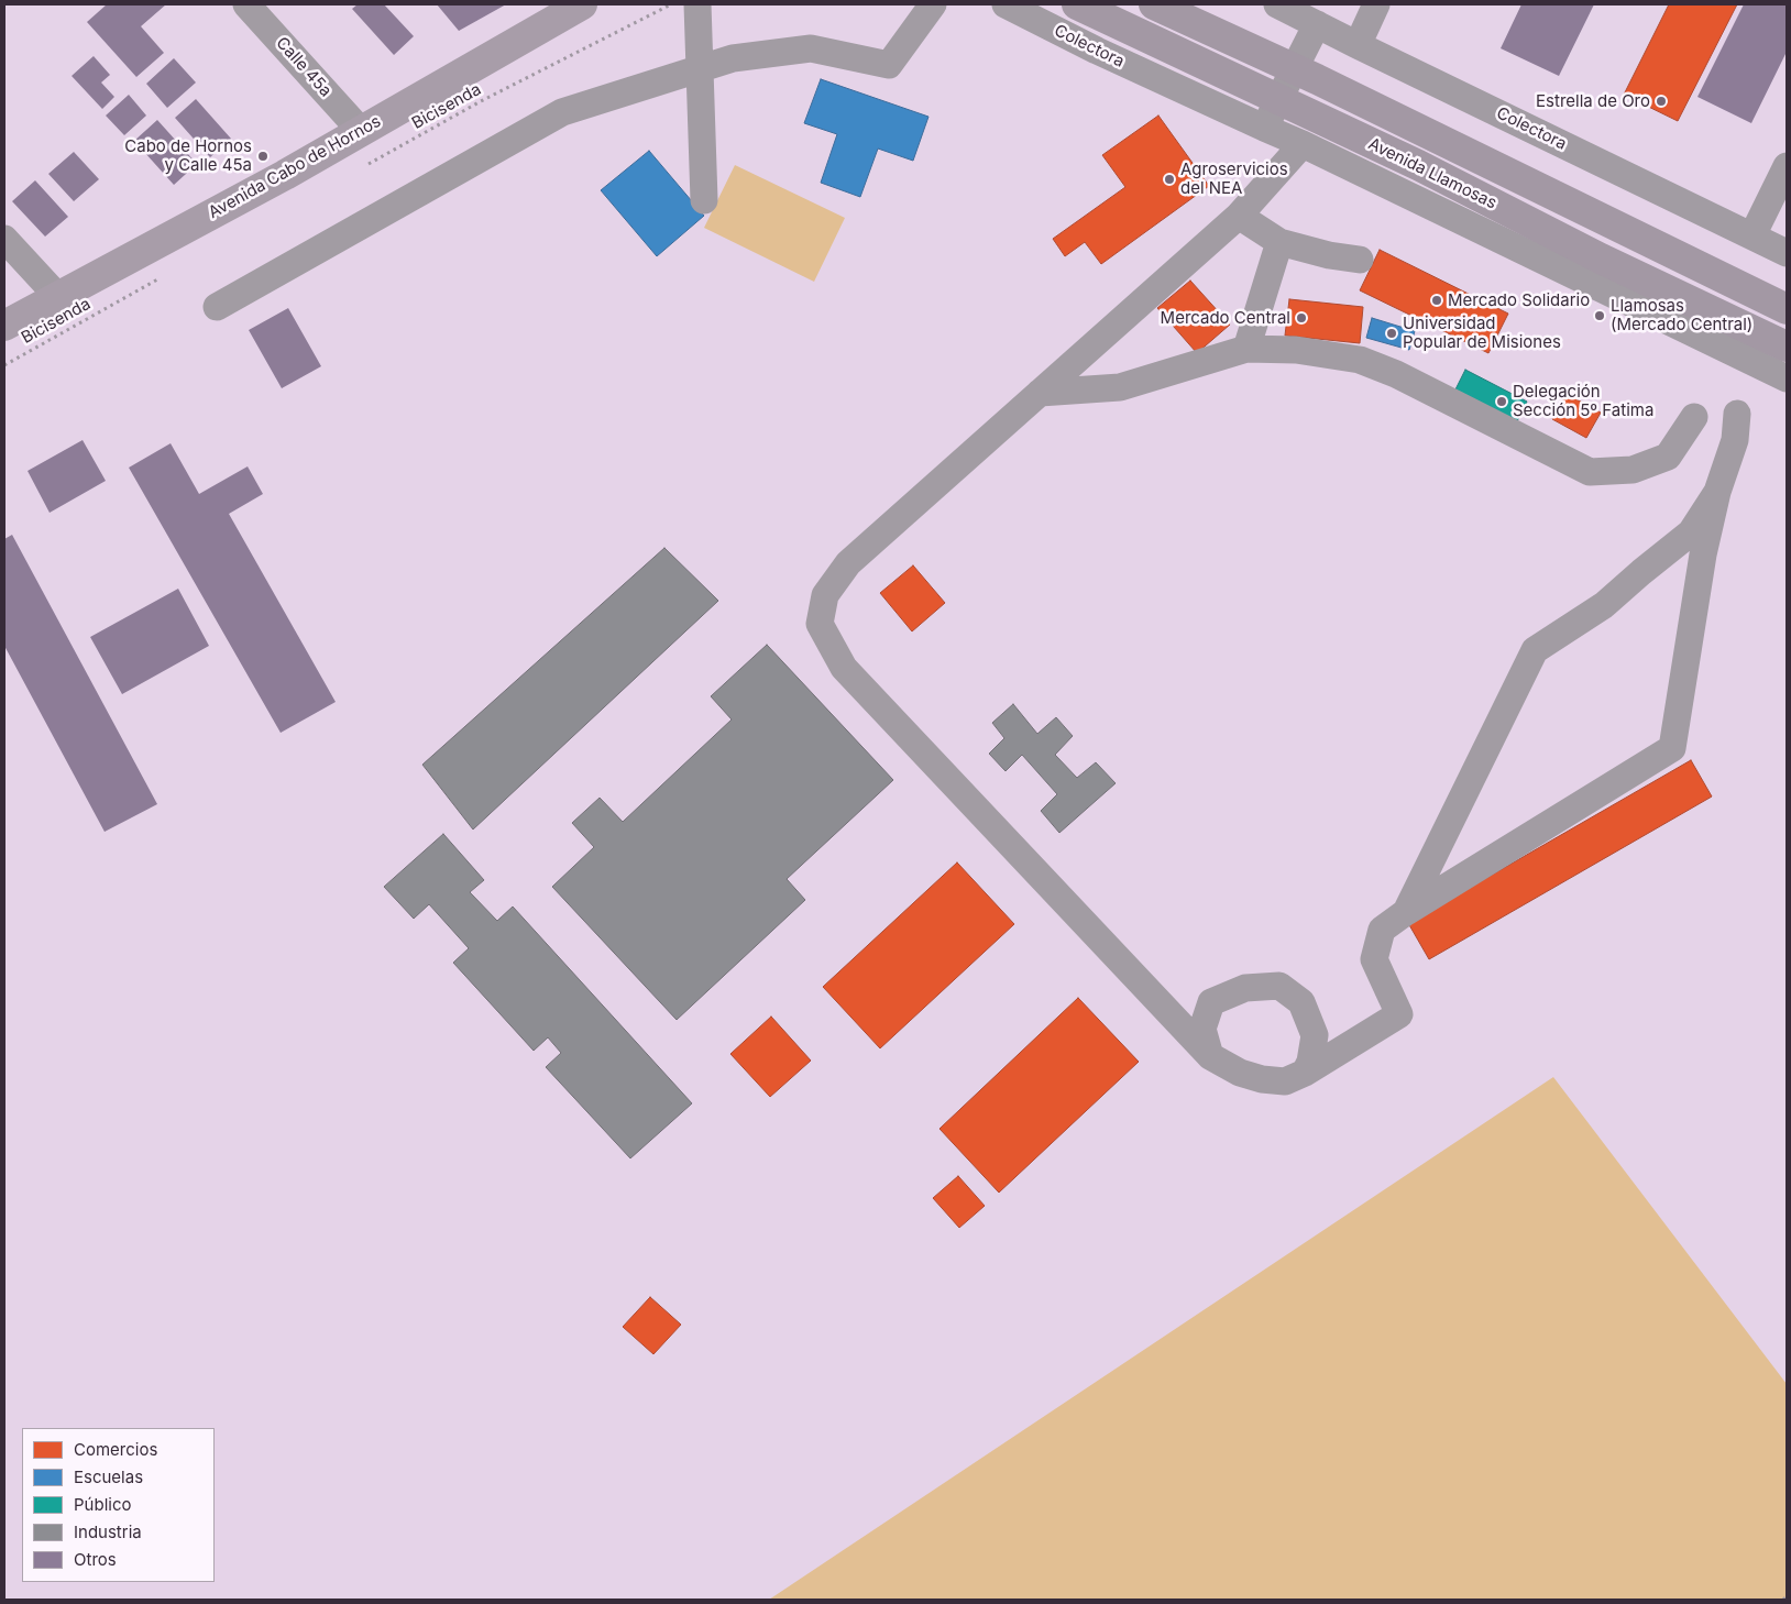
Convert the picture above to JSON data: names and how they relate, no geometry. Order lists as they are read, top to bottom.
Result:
{
  "streets": {
    "highway": ["Avenida Llamosas"],
    "main road": ["Avenida Cabo de Hornos"],
    "street": ["Colectora", "Calle 45a"],
    "path": ["Bicisenda"]
  },
  "crossings": [
    ["Calle 45a", "Avenida Cabo de Hornos"]
  ],
  "places": [
    "Estrella de Oro",
    "Cabo de Hornos y Calle 45a",
    "Agroservicios del NEA",
    "Mercado Solidario",
    "Llamosas (Mercado Central)",
    "Mercado Central",
    "Universidad Popular de Misiones",
    "Delegación Sección 5º Fatima"
  ],
  "legend": [
    "Comercios",
    "Escuelas",
    "Público",
    "Industria",
    "Otros"
  ]
}
